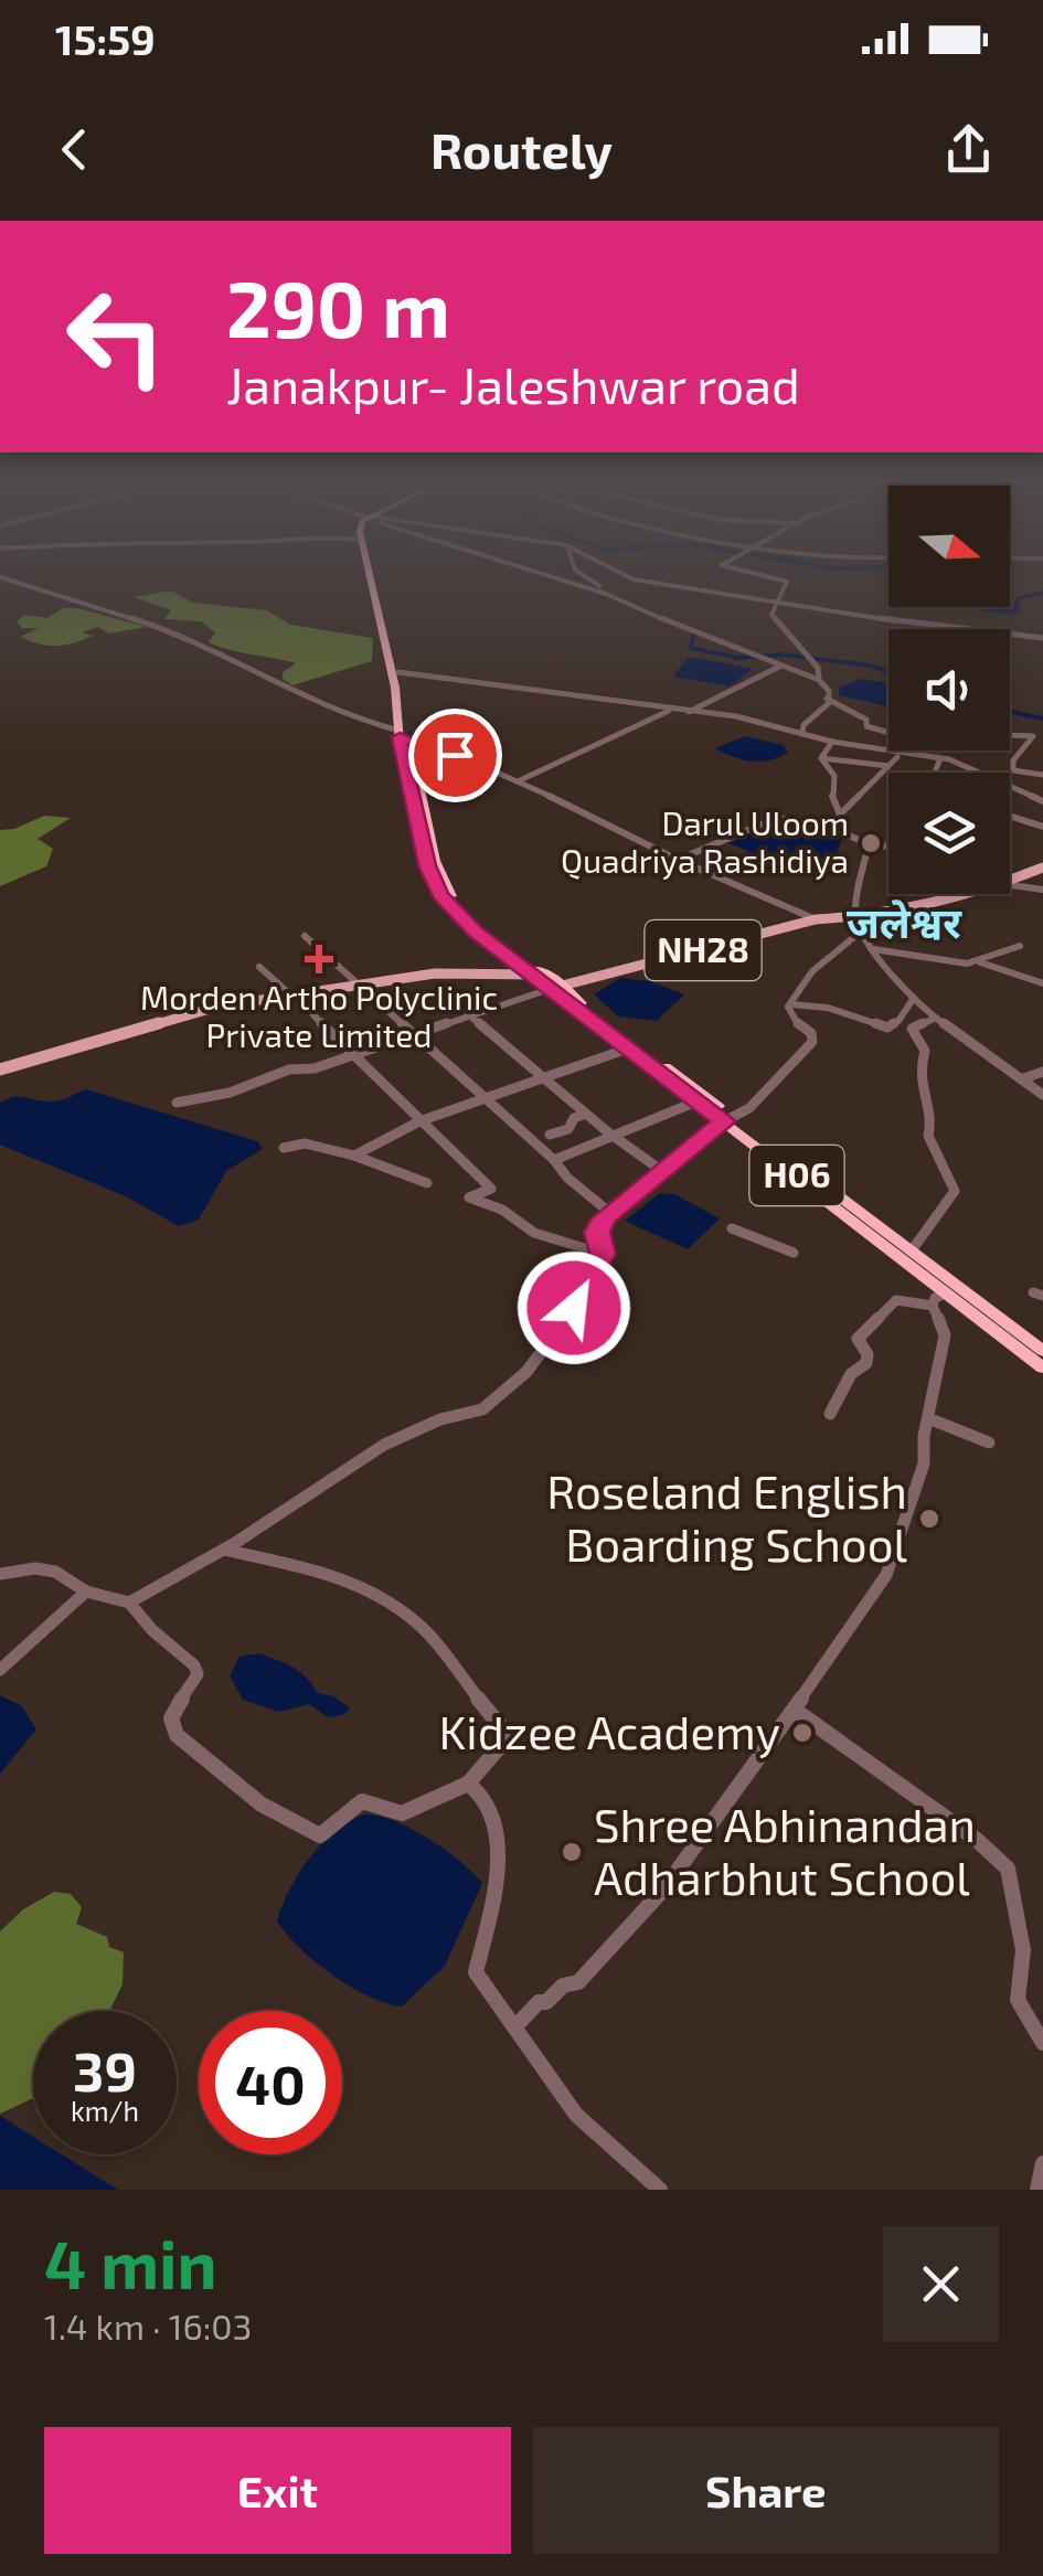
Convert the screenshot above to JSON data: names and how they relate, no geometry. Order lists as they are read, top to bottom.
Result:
{
  "streets": {
    "highway": ["H06"],
    "main road": ["NH28"]
  },
  "crossings": [
    ["NH28", "H06"]
  ],
  "districts": ["जलेश्वर"],
  "places": {
    "other": [
      "Darul Uloom Quadriya Rashidiya",
      "Roseland English Boarding School",
      "Kidzee Academy",
      "Shree Abhinandan Adharbhut School"
    ],
    "health": ["Morden Artho Polyclinic Private Limited"]
  },
  "north": "right",
  "page": {
    "status": "15:59",
    "header": "Routely",
    "turn": ["290 m", "Janakpur- Jaleshwar road"],
    "speed": "39 km/h",
    "limit": "40",
    "heading": ["4 min", "1.4 km · 16:03"],
    "buttons": ["Exit", "Share"]
  }
}
